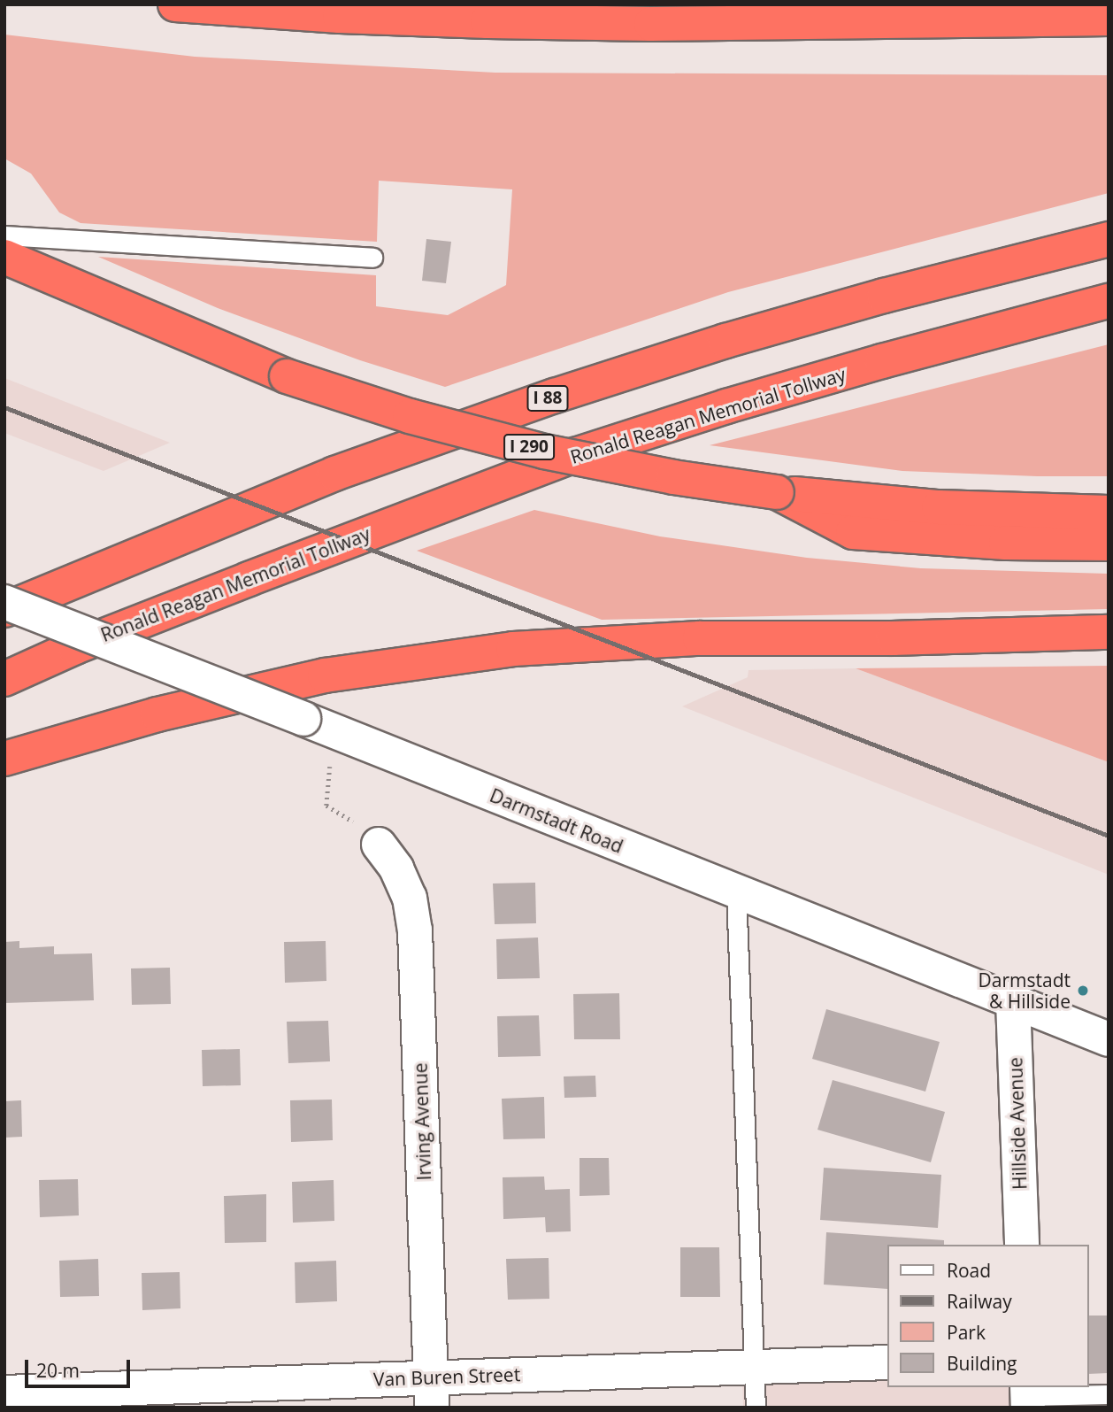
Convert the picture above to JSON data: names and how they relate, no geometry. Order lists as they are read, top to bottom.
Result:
{
  "streets": {
    "highway": ["I 88", "Ronald Reagan Memorial Tollway", "I 290"],
    "street": [
      "Darmstadt Road",
      "Irving Avenue",
      "Hillside Avenue",
      "Van Buren Street"
    ]
  },
  "crossings": [
    ["Darmstadt Road", "Hillside Avenue"],
    ["Irving Avenue", "Van Buren Street"]
  ],
  "places": ["Darmstadt & Hillside"],
  "legend": [
    "Road",
    "Railway",
    "Park",
    "Building"
  ],
  "scale_bar": "20 m"
}
